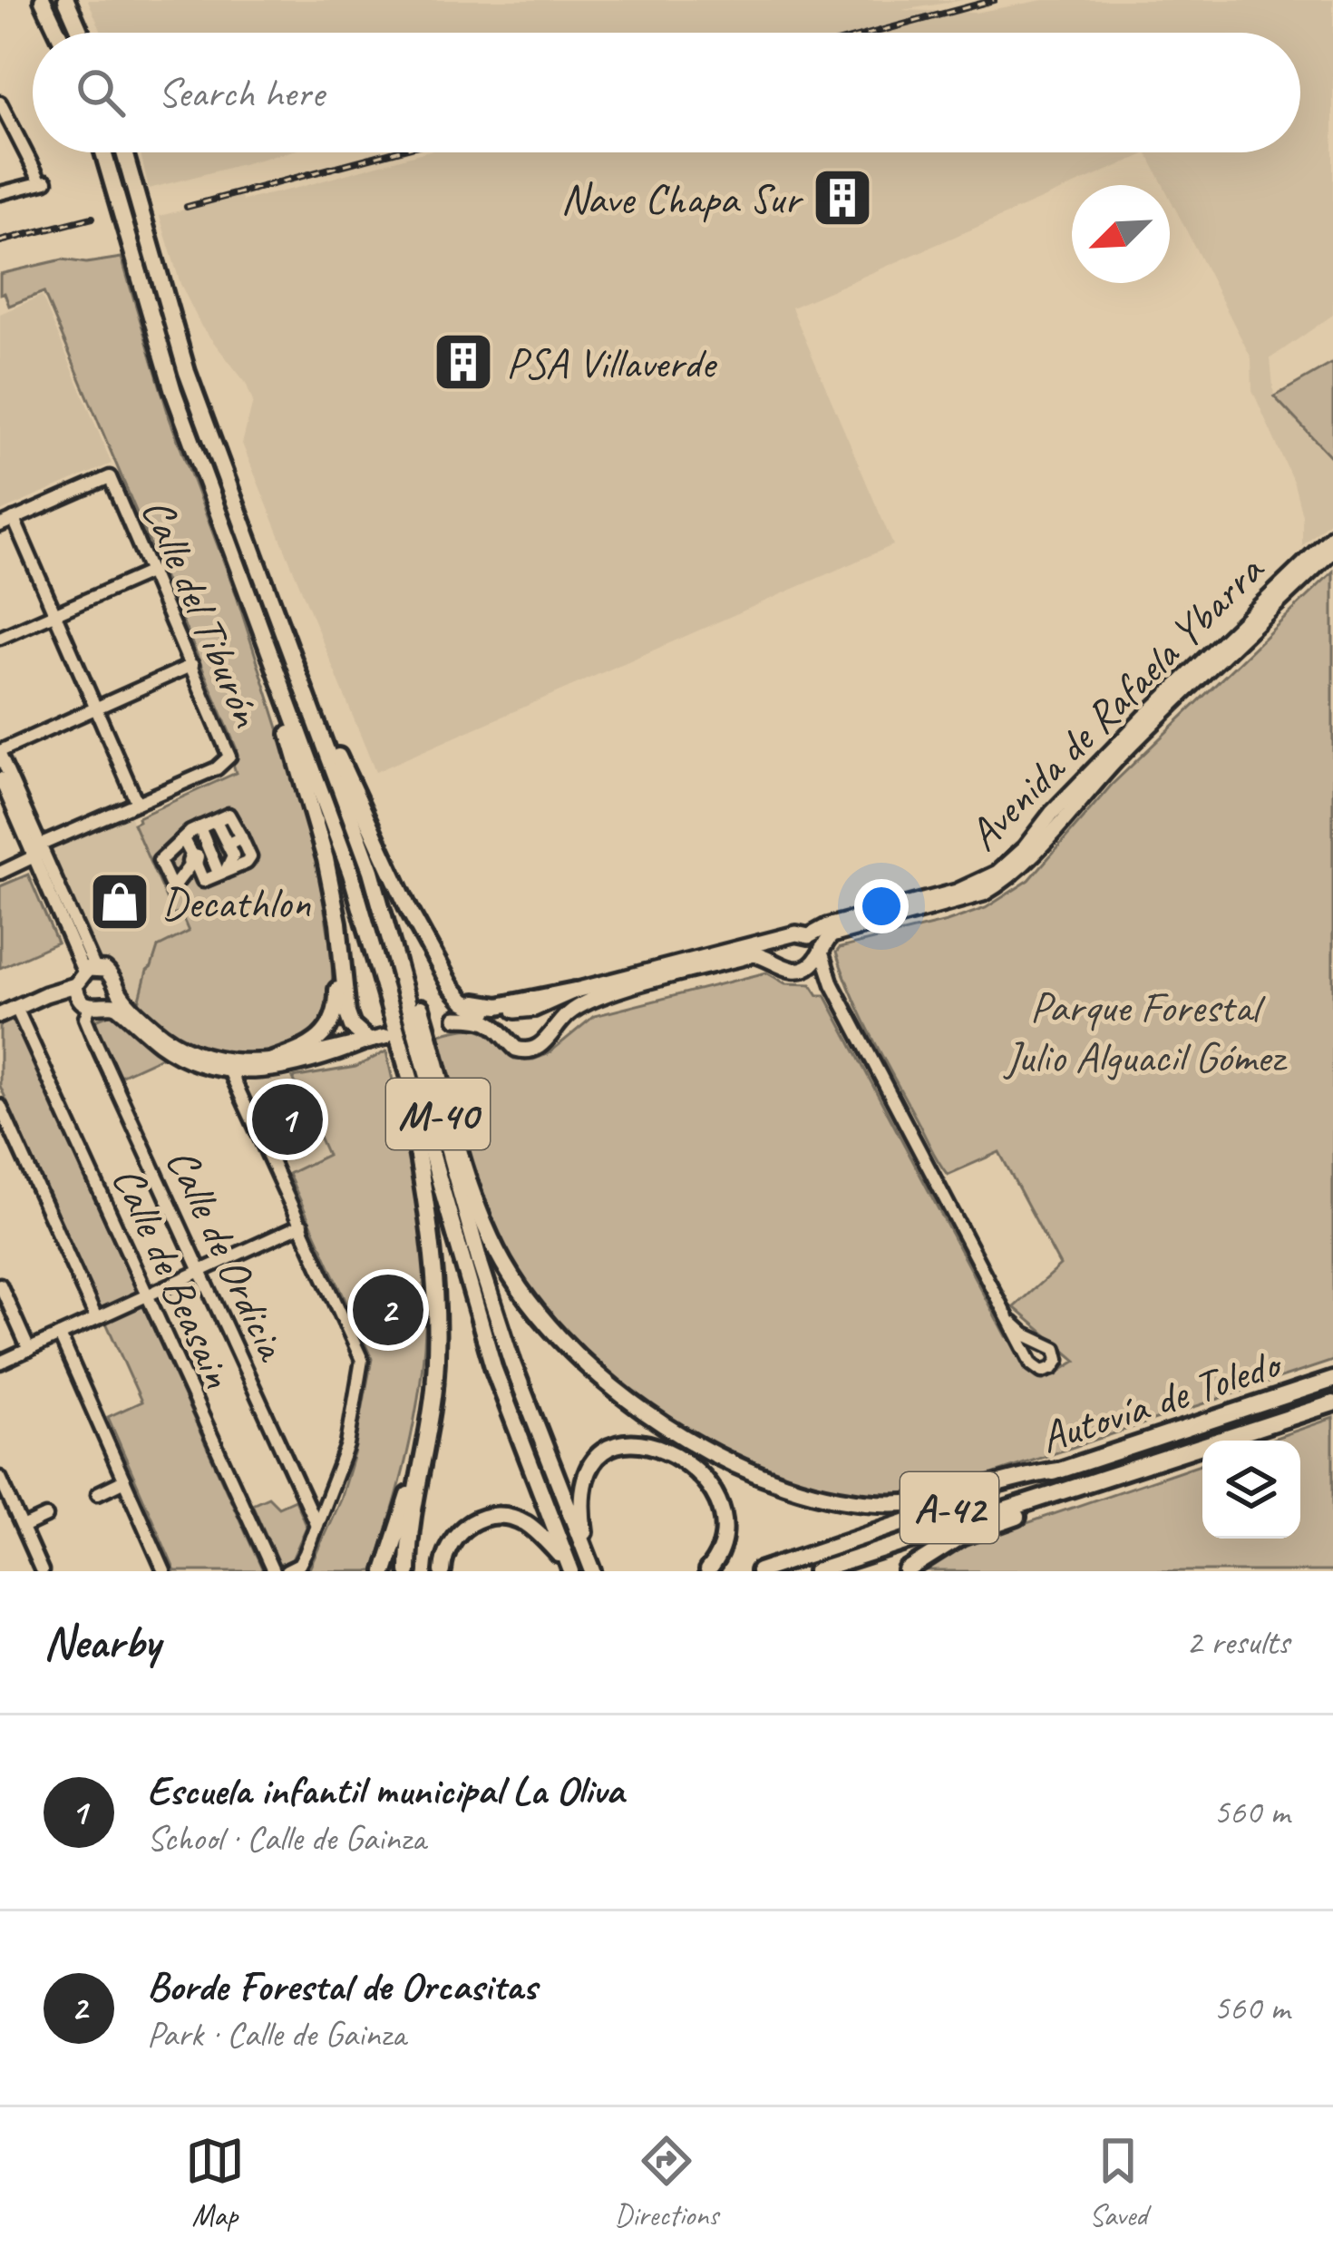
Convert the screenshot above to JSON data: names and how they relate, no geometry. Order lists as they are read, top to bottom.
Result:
{
  "streets": {
    "highway": ["M-40", "Autovía de Toledo", "A-42"],
    "main road": ["Avenida de Rafaela Ybarra"],
    "street": ["Calle del Tiburón", "Calle de Ordicia", "Calle de Beasain"]
  },
  "parks": ["Parque Forestal Julio Alguacil Gómez"],
  "places": {
    "building": ["Nave Chapa Sur", "PSA Villaverde"],
    "shop": ["Decathlon"]
  },
  "north": "bottom left",
  "page": {
    "search": "Search here",
    "pins": ["1", "2"],
    "heading": ["Nearby", "2 results"],
    "list": [
      {
        "mark": "1",
        "name": "Escuela infantil municipal La Oliva",
        "note": "School · Calle de Gainza",
        "value": "560 m"
      },
      {
        "mark": "2",
        "name": "Borde Forestal de Orcasitas",
        "note": "Park · Calle de Gainza",
        "value": "560 m"
      }
    ],
    "nav": ["Map", "Directions", "Saved"]
  }
}
